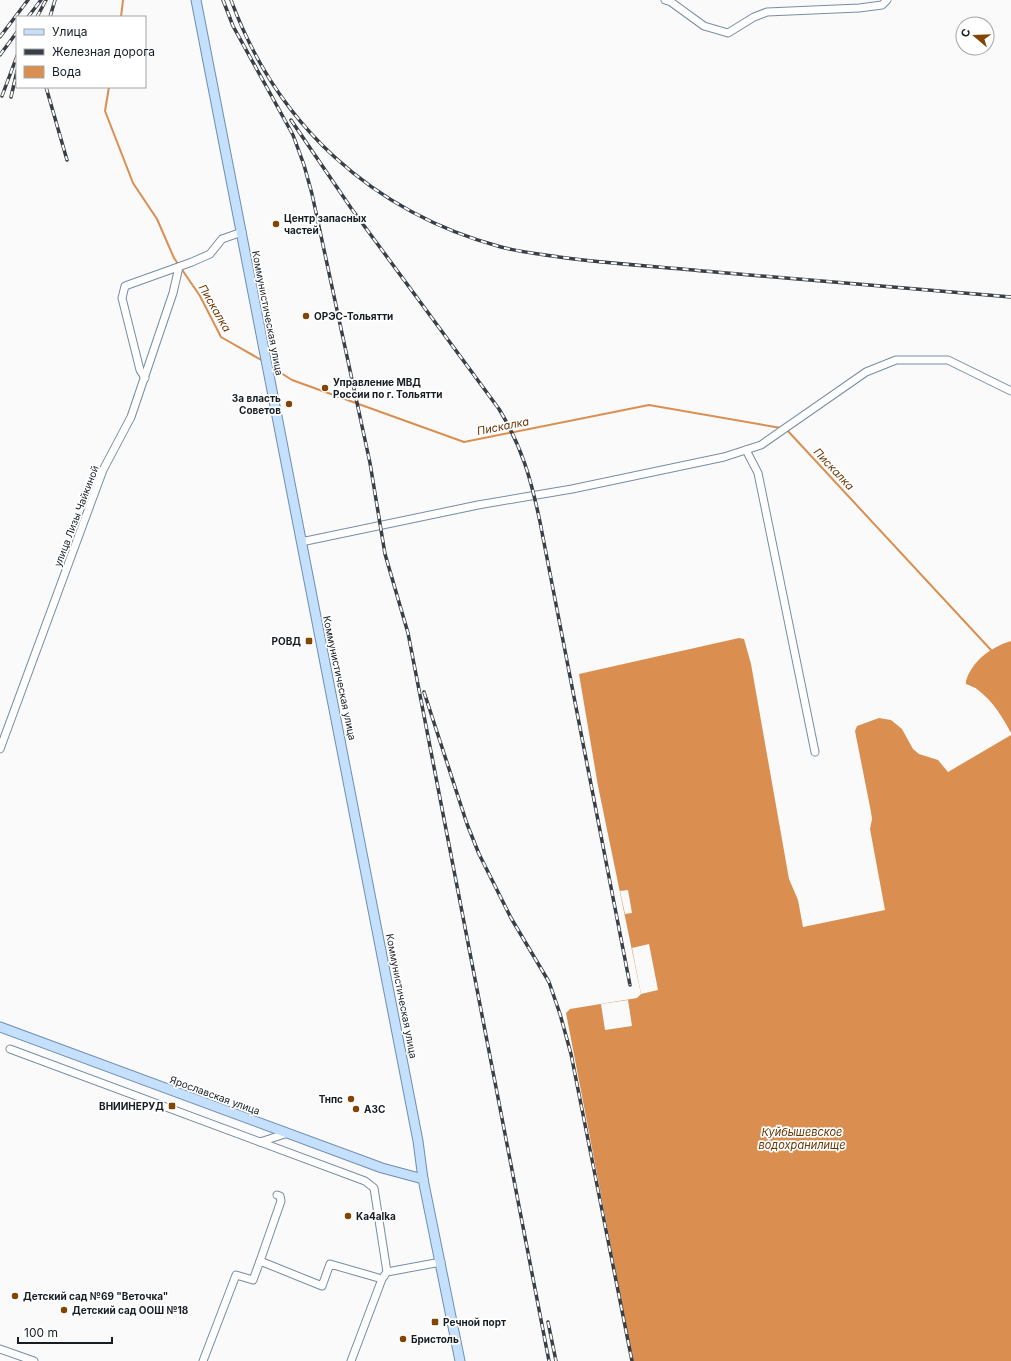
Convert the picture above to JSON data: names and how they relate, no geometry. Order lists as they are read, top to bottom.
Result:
{
  "streets": {
    "main road": ["Коммунистическая улица", "Ярославская улица"],
    "street": ["улица Лизы Чайкиной"]
  },
  "crossings": [
    ["Коммунистическая улица", "Ярославская улица"]
  ],
  "water": ["Пискалка", "Куйбышевское водохранилище"],
  "places": {
    "other": [
      "Центр запасных частей",
      "ОРЭС-Тольятти",
      "Управление МВД России по г. Тольятти",
      "За власть Советов",
      "Тнпс",
      "АЗС",
      "Ka4alka",
      "Детский сад №69 \"Веточка\"",
      "Детский сад ООШ №18",
      "Бристоль"
    ],
    "transit": ["РОВД", "ВНИИНЕРУД", "Речной порт"]
  },
  "legend": ["Улица", "Железная дорога", "Вода"],
  "scale_bar": "100 m",
  "north": "left"
}
